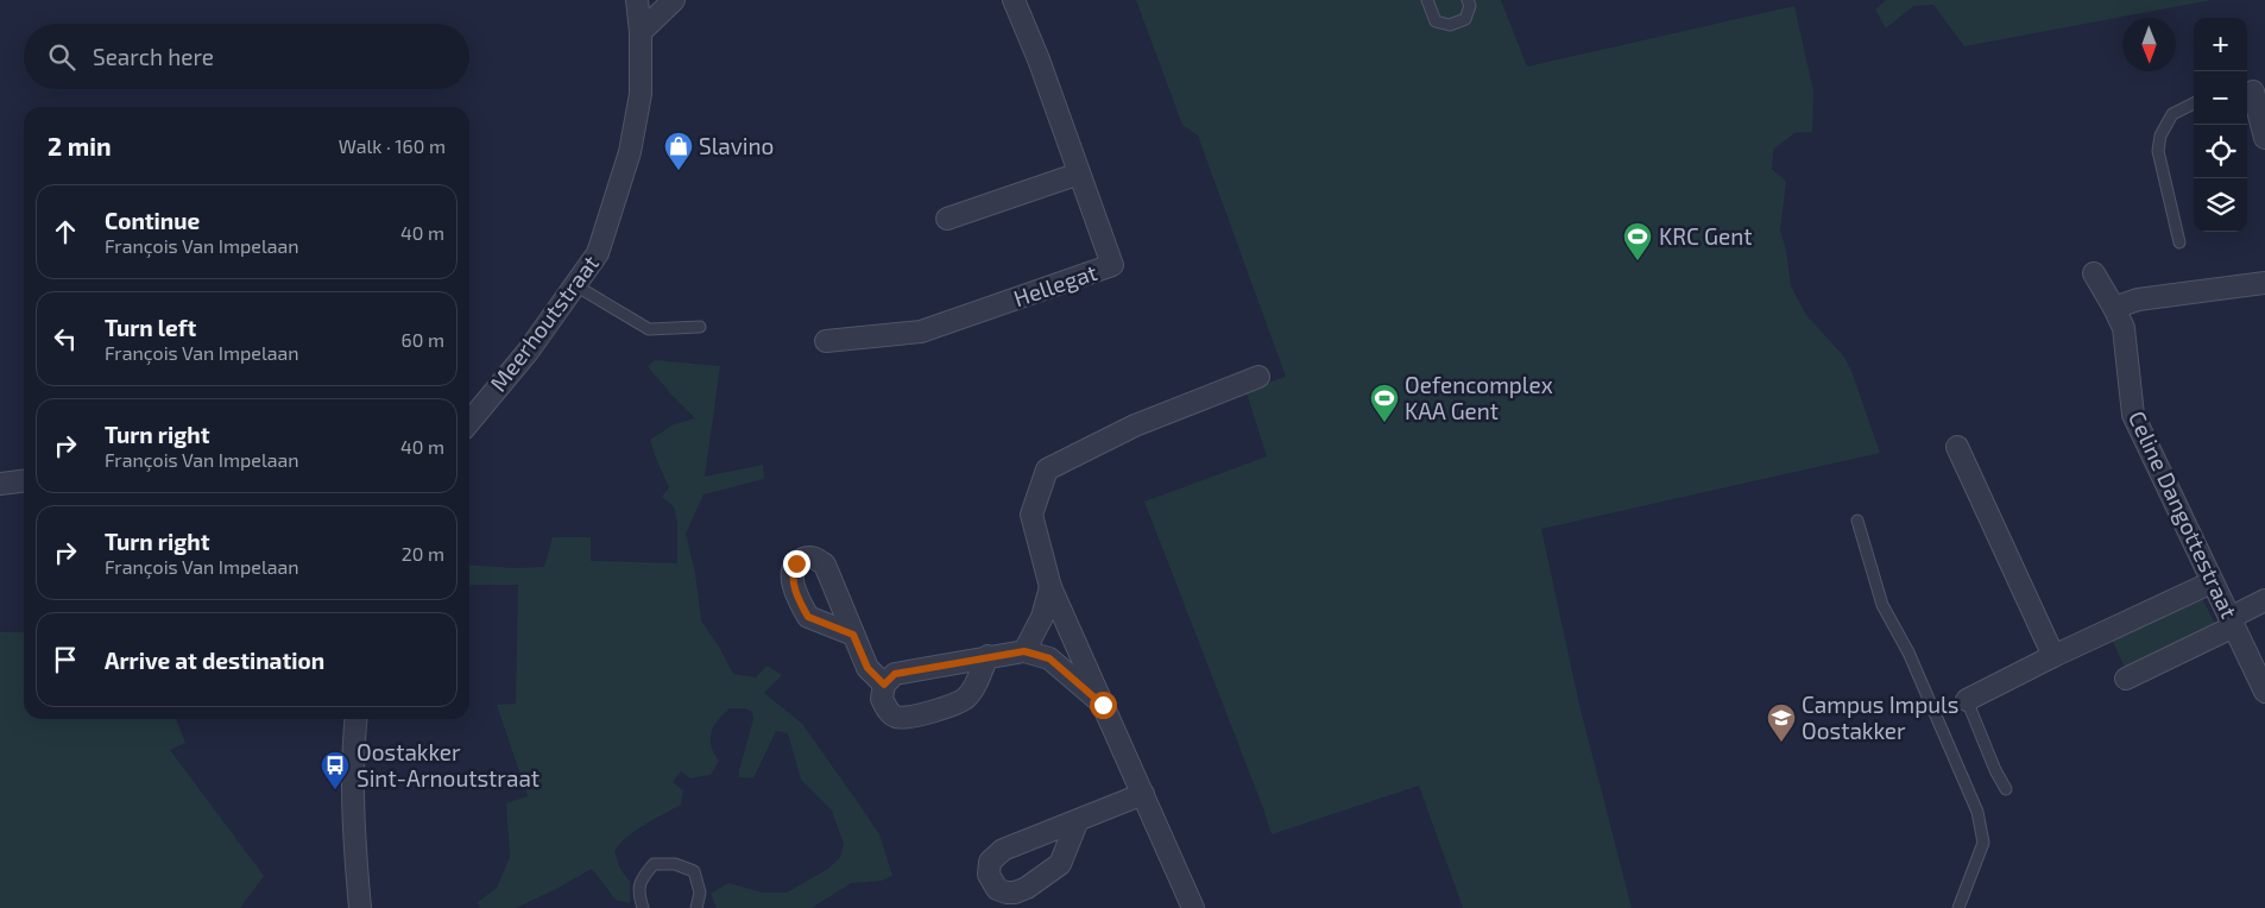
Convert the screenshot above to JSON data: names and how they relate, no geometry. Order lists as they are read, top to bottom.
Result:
{
  "streets": {
    "street": ["Hellegat", "Meerhoutstraat", "Celine Dangottestraat"]
  },
  "places": {
    "shop": ["Slavino"],
    "sports": ["KRC Gent", "Oefencomplex KAA Gent"],
    "school or university": ["Campus Impuls Oostakker"],
    "bus stop": ["Oostakker Sint-Arnoutstraat"]
  },
  "north": "bottom",
  "page": {
    "map_buttons": ["+", "−"],
    "search": "Search here",
    "heading": ["2 min", "Walk · 160 m"],
    "list": [
      ["Continue", "François Van Impelaan", "40 m"],
      ["Turn left", "François Van Impelaan", "60 m"],
      ["Turn right", "François Van Impelaan", "40 m"],
      ["Turn right", "François Van Impelaan", "20 m"],
      "Arrive at destination"
    ]
  }
}
